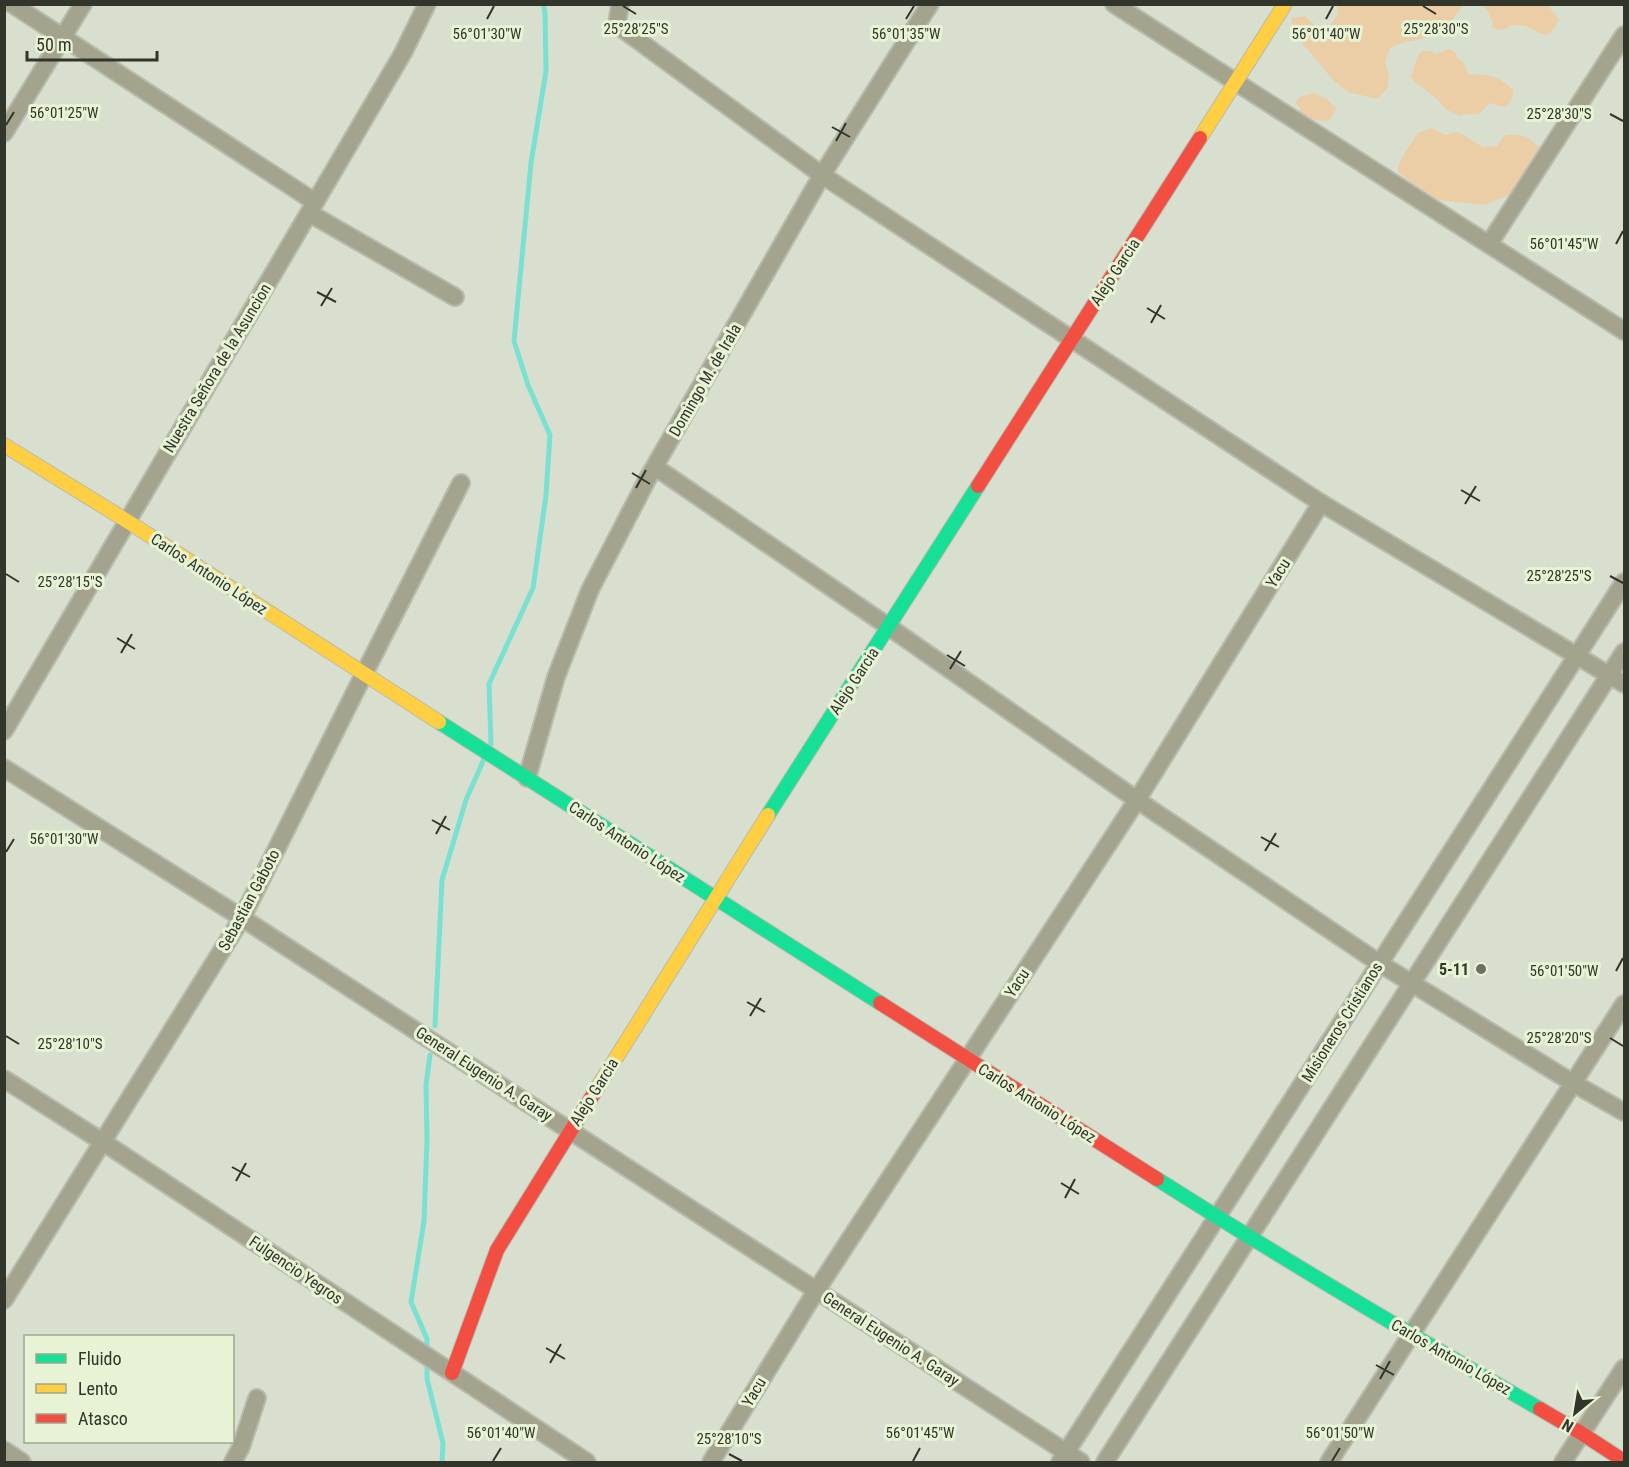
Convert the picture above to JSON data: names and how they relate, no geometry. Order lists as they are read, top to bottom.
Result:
{
  "streets": {
    "street": [
      "Alejo Garcia",
      "Nuestra Señora de la Asuncion",
      "Domingo M. de Irala",
      "Yacu",
      "Carlos Antonio López",
      "Sebastian Gaboto",
      "Misioneros Cristianos",
      "General Eugenio A. Garay",
      "Fulgencio Yegros"
    ]
  },
  "crossings": [
    ["Alejo Garcia", "Carlos Antonio López"],
    ["Alejo Garcia", "General Eugenio A. Garay"],
    ["Alejo Garcia", "Fulgencio Yegros"],
    ["Nuestra Señora de la Asuncion", "Carlos Antonio López"],
    ["Domingo M. de Irala", "Carlos Antonio López"],
    ["Yacu", "Carlos Antonio López"],
    ["Yacu", "General Eugenio A. Garay"],
    ["Carlos Antonio López", "Sebastian Gaboto"],
    ["Carlos Antonio López", "Misioneros Cristianos"],
    ["Sebastian Gaboto", "General Eugenio A. Garay"],
    ["Sebastian Gaboto", "Fulgencio Yegros"],
    ["Misioneros Cristianos", "General Eugenio A. Garay"]
  ],
  "places": ["5-11"],
  "legend": ["Fluido", "Lento", "Atasco"],
  "scale_bar": "50 m",
  "north": "bottom left",
  "coordinates": [
    "25°28'25\"S",
    "25°28'30\"S",
    "56°01'30\"W",
    "56°01'35\"W",
    "56°01'40\"W",
    "56°01'25\"W",
    "56°01'45\"W",
    "25°28'15\"S",
    "56°01'50\"W",
    "25°28'20\"S",
    "25°28'10\"S"
  ]
}
